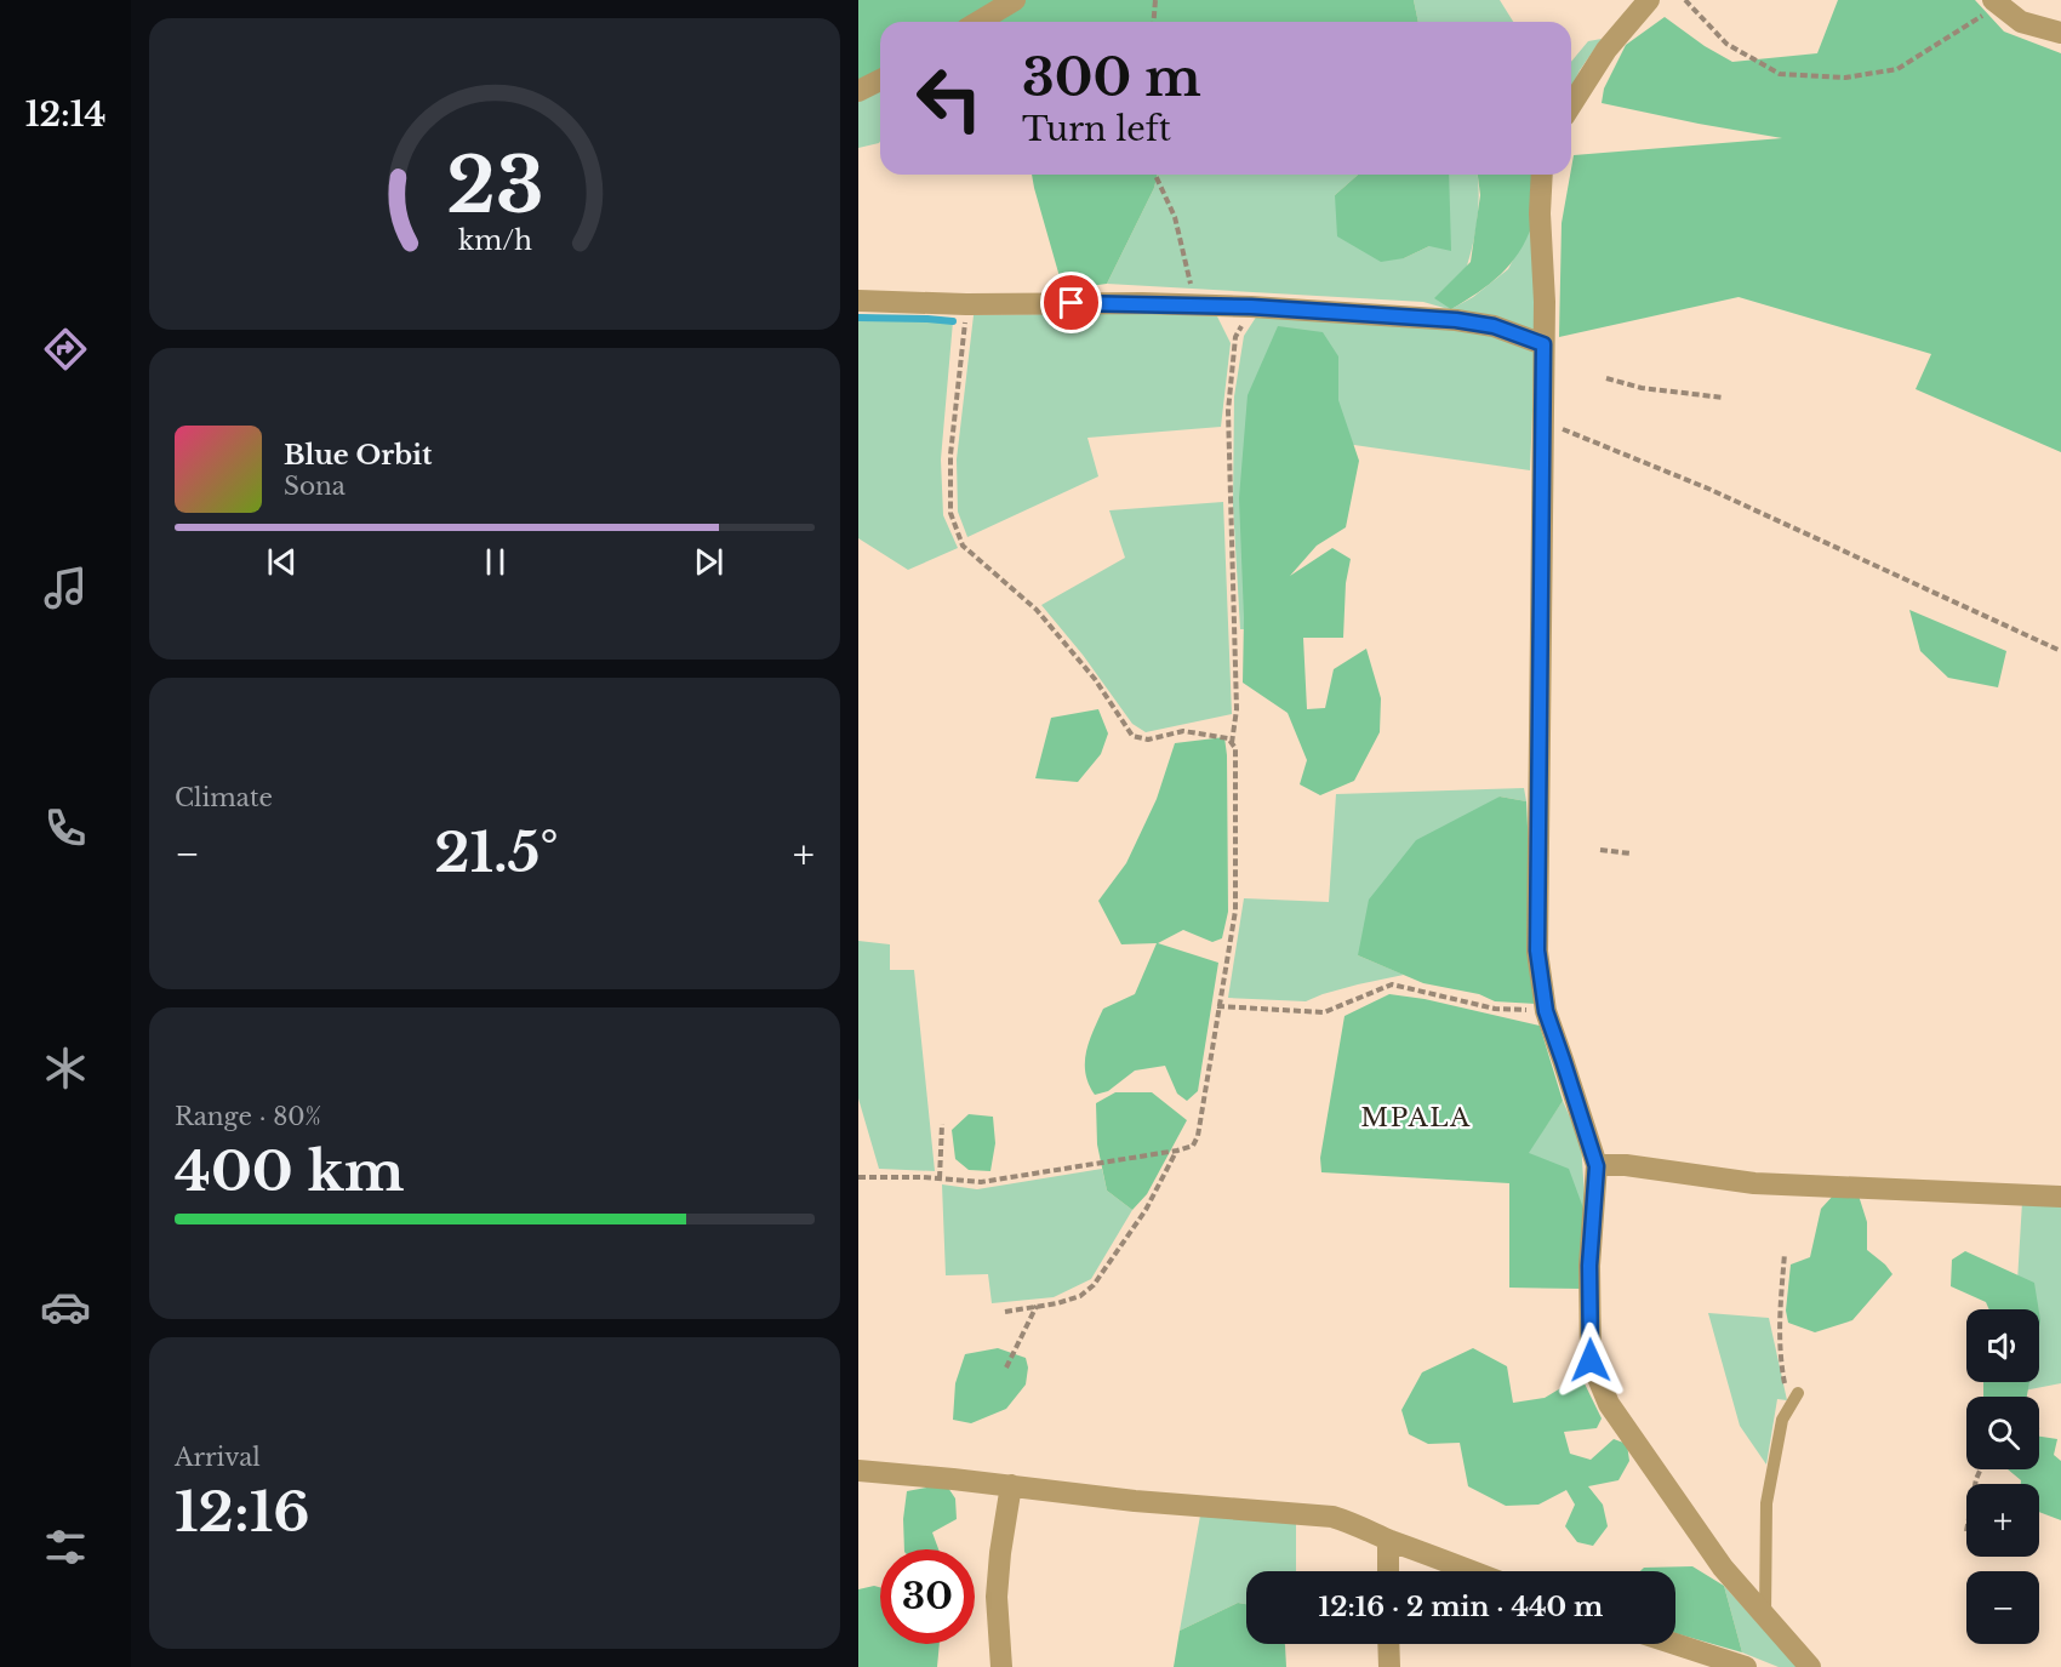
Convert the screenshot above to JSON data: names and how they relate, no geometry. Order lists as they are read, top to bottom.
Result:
{
  "districts": ["MPALA"],
  "page": {
    "tabs": "12:14",
    "turn": ["300 m", "Turn left"],
    "song": ["Blue Orbit", "Sona"],
    "tile": [
      "Climate",
      ["Range · 80%", "400 km"],
      ["Arrival", "12:16"]
    ],
    "heat": ["−", "21.5°", "+"],
    "map_buttons": ["+", "−"],
    "limit": "30",
    "trip": "12:16 · 2 min · 440 m",
    "gauge": ["23", "km/h"]
  }
}
